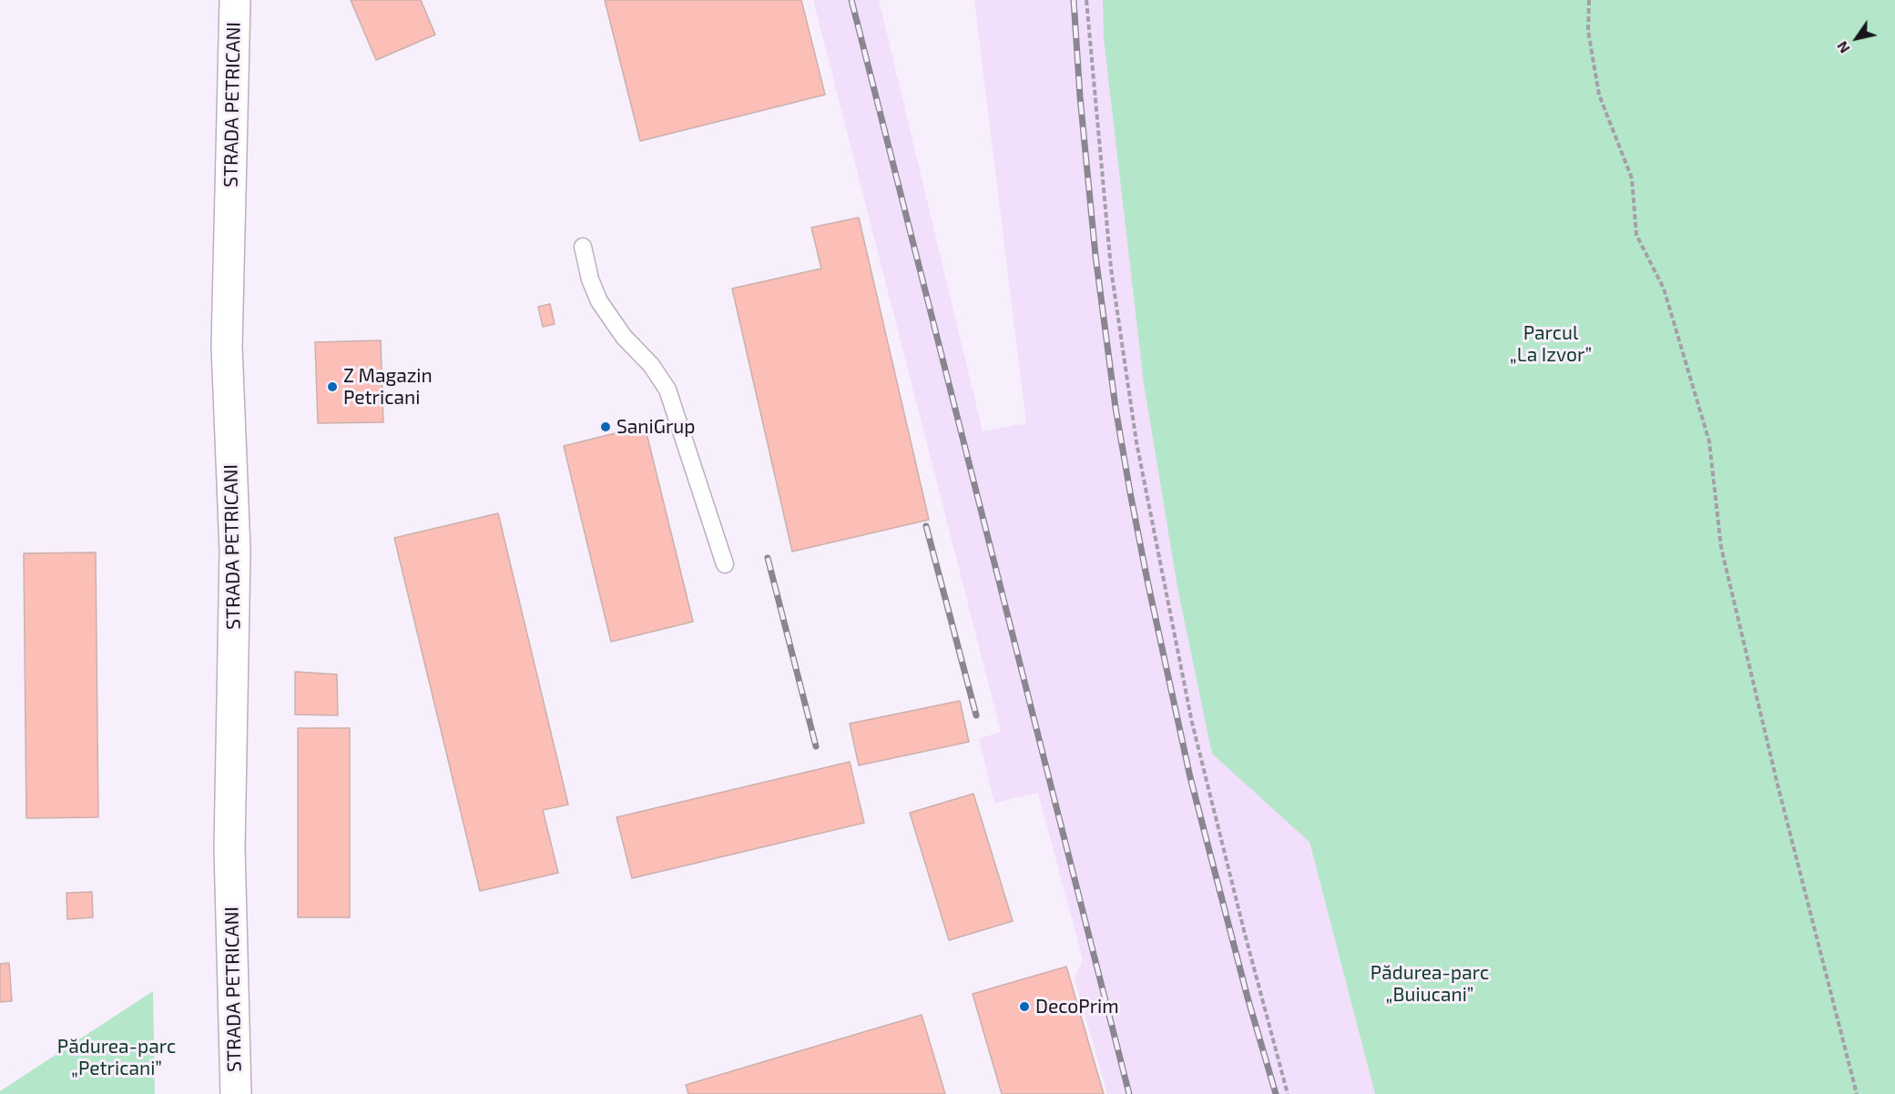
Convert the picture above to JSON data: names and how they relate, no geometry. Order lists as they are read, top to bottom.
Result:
{
  "streets": {
    "main road": ["STRADA PETRICANI"]
  },
  "parks": ["Parcul „La Izvor”", "Pădurea-parc „Buiucani”", "Pădurea-parc „Petricani”"],
  "places": ["Z Magazin Petricani", "SaniGrup", "DecoPrim"],
  "north": "bottom left"
}
